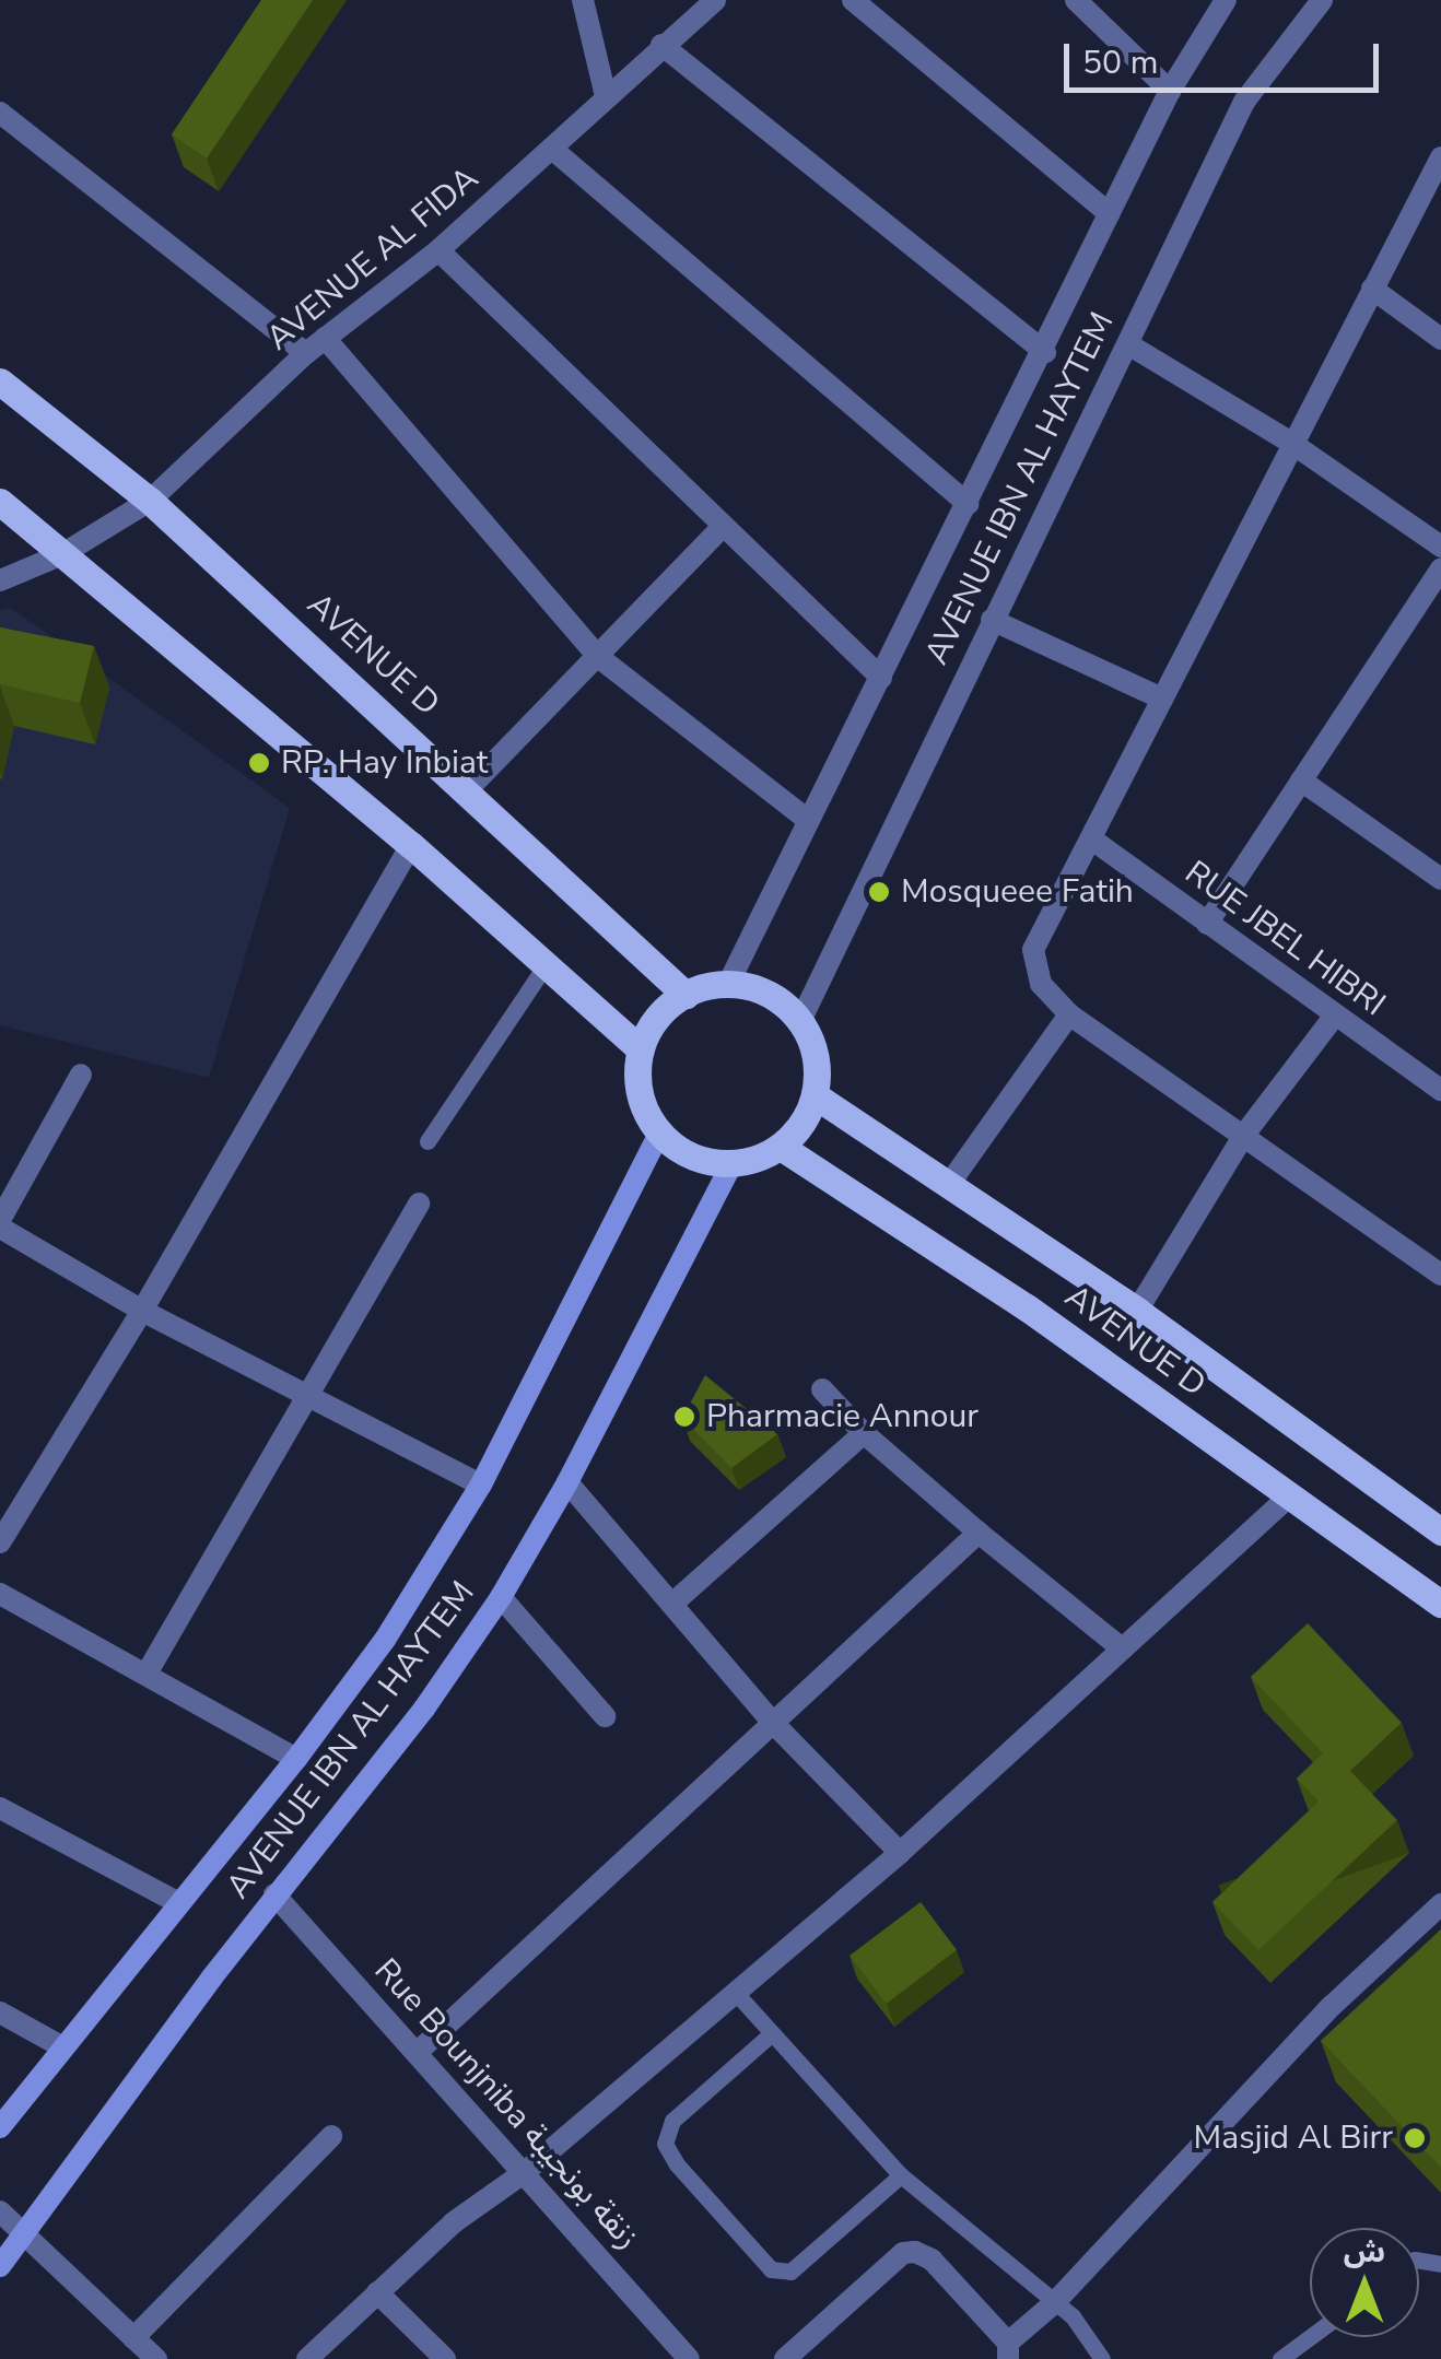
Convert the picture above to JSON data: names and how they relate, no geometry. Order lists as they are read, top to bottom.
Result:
{
  "streets": {
    "main road": ["AVENUE IBN AL HAYTEM", "AVENUE D"],
    "street": ["AVENUE AL FIDA", "RUE JBEL HIBRI", "Rue Bounjniba زنقة بونجيبة"]
  },
  "crossings": [
    ["AVENUE AL FIDA", "AVENUE D"],
    ["AVENUE IBN AL HAYTEM", "AVENUE D"],
    ["AVENUE IBN AL HAYTEM", "Rue Bounjniba زنقة بونجيبة"]
  ],
  "places": [
    "RP. Hay Inbiat",
    "Mosqueee Fatih",
    "Pharmacie Annour",
    "Masjid Al Birr"
  ],
  "scale_bar": "50 m",
  "north": "top"
}
